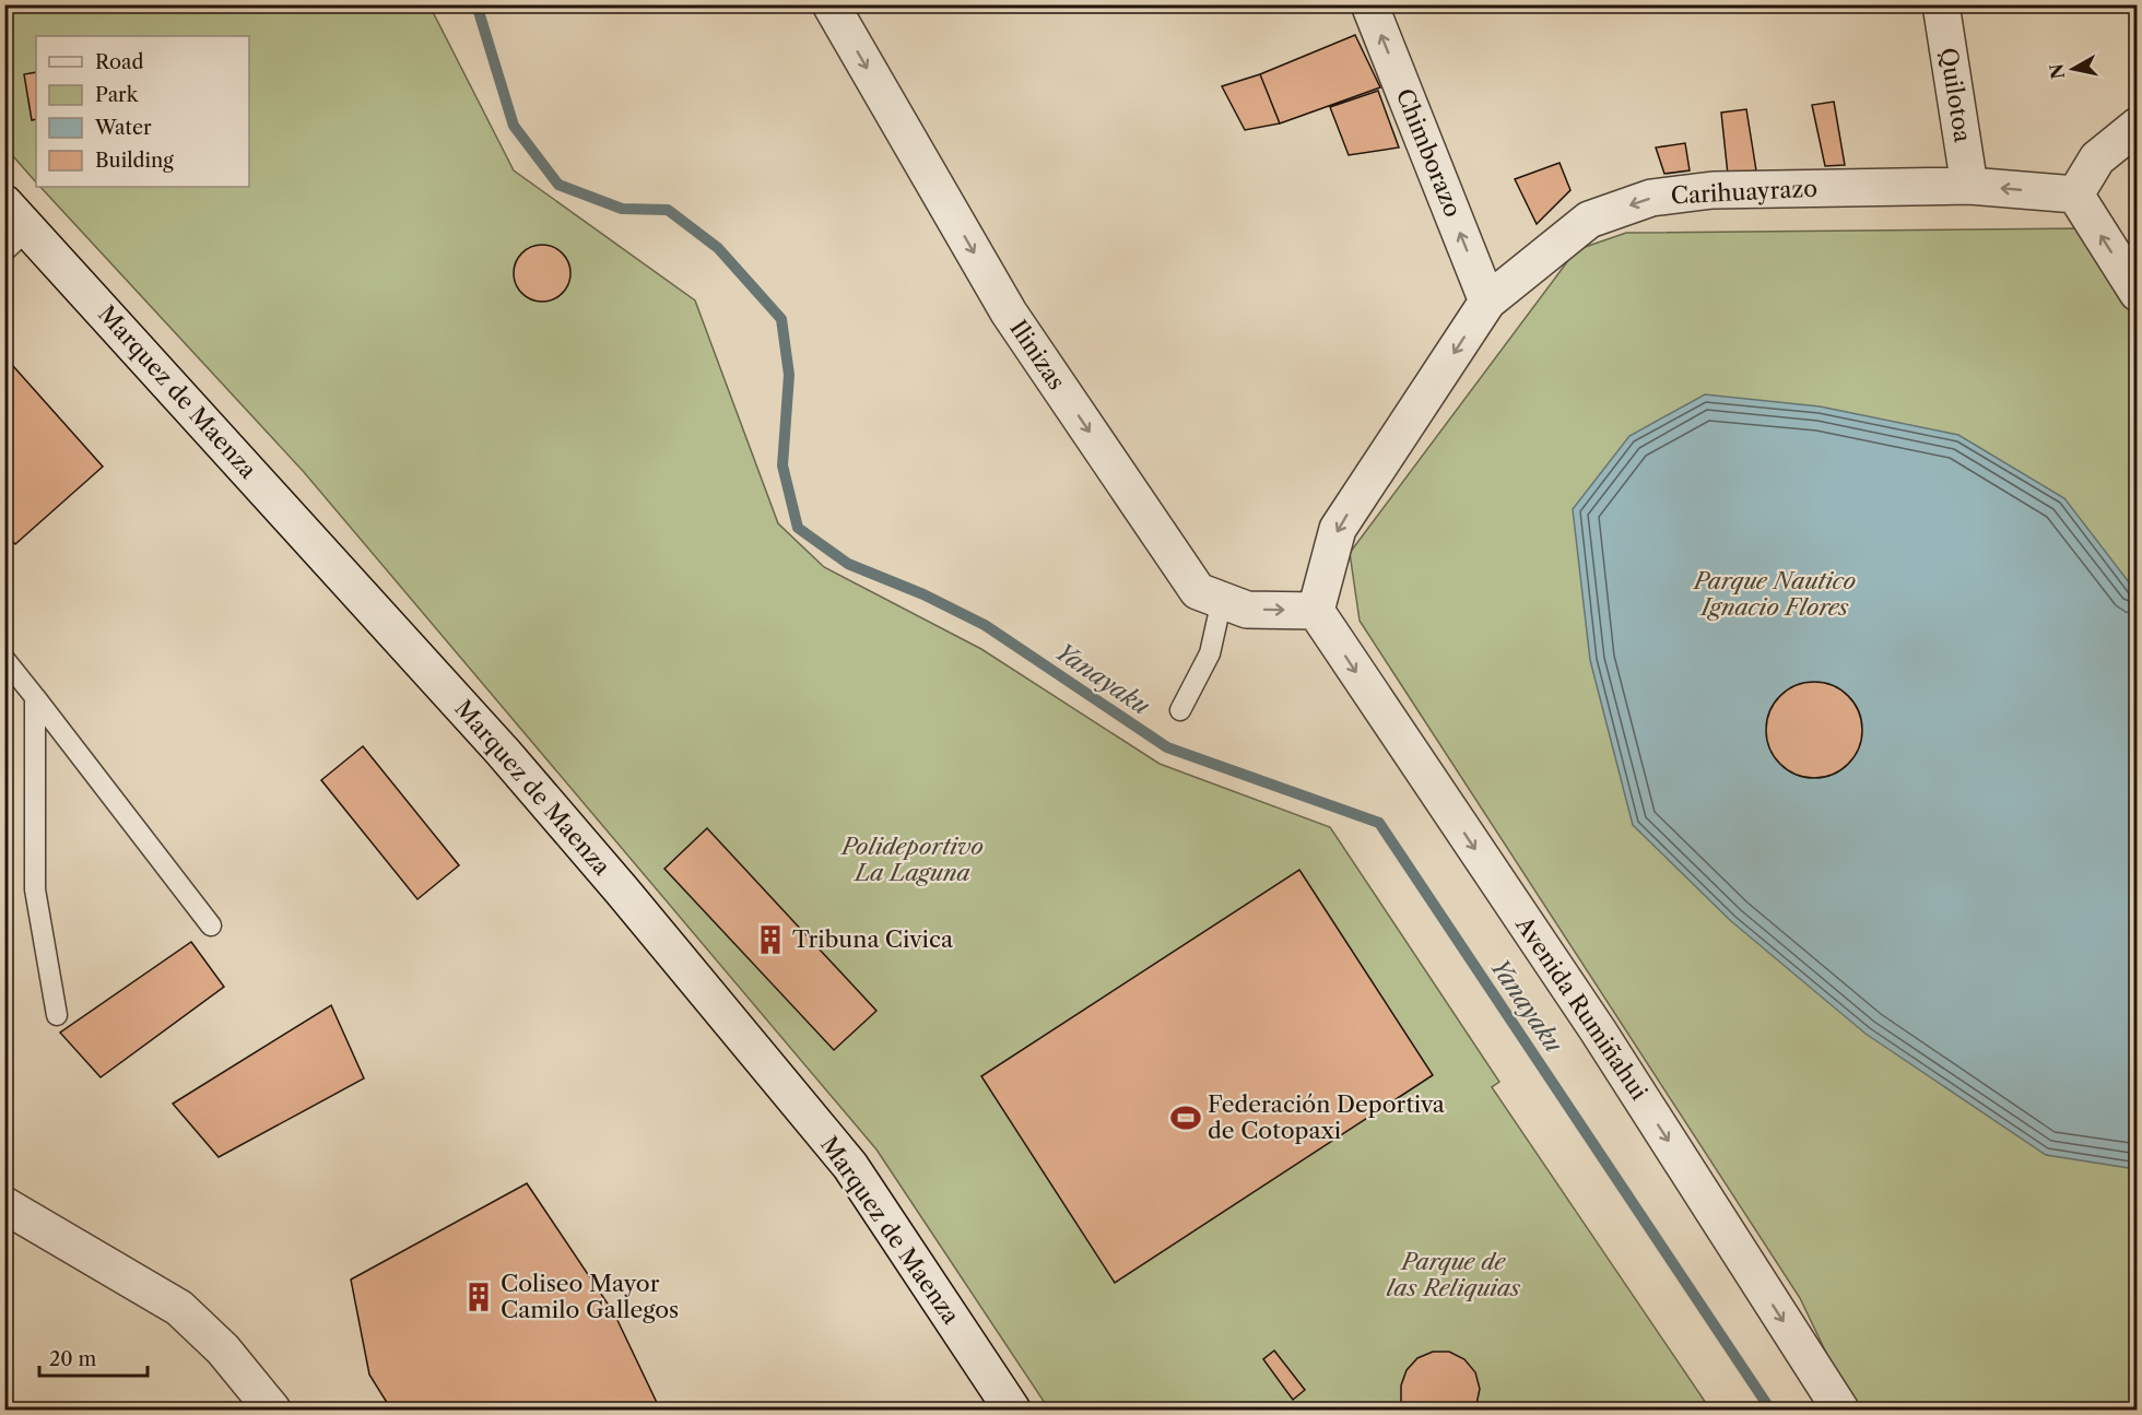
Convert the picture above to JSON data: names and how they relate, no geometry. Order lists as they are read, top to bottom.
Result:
{
  "streets": {
    "street": [
      "Quilotoa",
      "Chimborazo",
      "Carihuayrazo",
      "Ilinizas",
      "Marquez de Maenza",
      "Avenida Rumiñahui"
    ]
  },
  "crossings": [
    ["Quilotoa", "Carihuayrazo"],
    ["Chimborazo", "Carihuayrazo"],
    ["Carihuayrazo", "Ilinizas"],
    ["Carihuayrazo", "Avenida Rumiñahui"],
    ["Ilinizas", "Avenida Rumiñahui"]
  ],
  "one_way": [
    "Chimborazo",
    "Carihuayrazo",
    "Ilinizas",
    "Avenida Rumiñahui"
  ],
  "water": ["Yanayaku"],
  "parks": ["Parque Nautico Ignacio Flores", "Polideportivo La Laguna", "Parque de las Reliquias"],
  "places": {
    "building": ["Tribuna Civica", "Coliseo Mayor Camilo Gallegos"],
    "sports": ["Federación Deportiva de Cotopaxi"]
  },
  "legend": [
    "Road",
    "Park",
    "Water",
    "Building"
  ],
  "scale_bar": "20 m",
  "north": "left"
}
